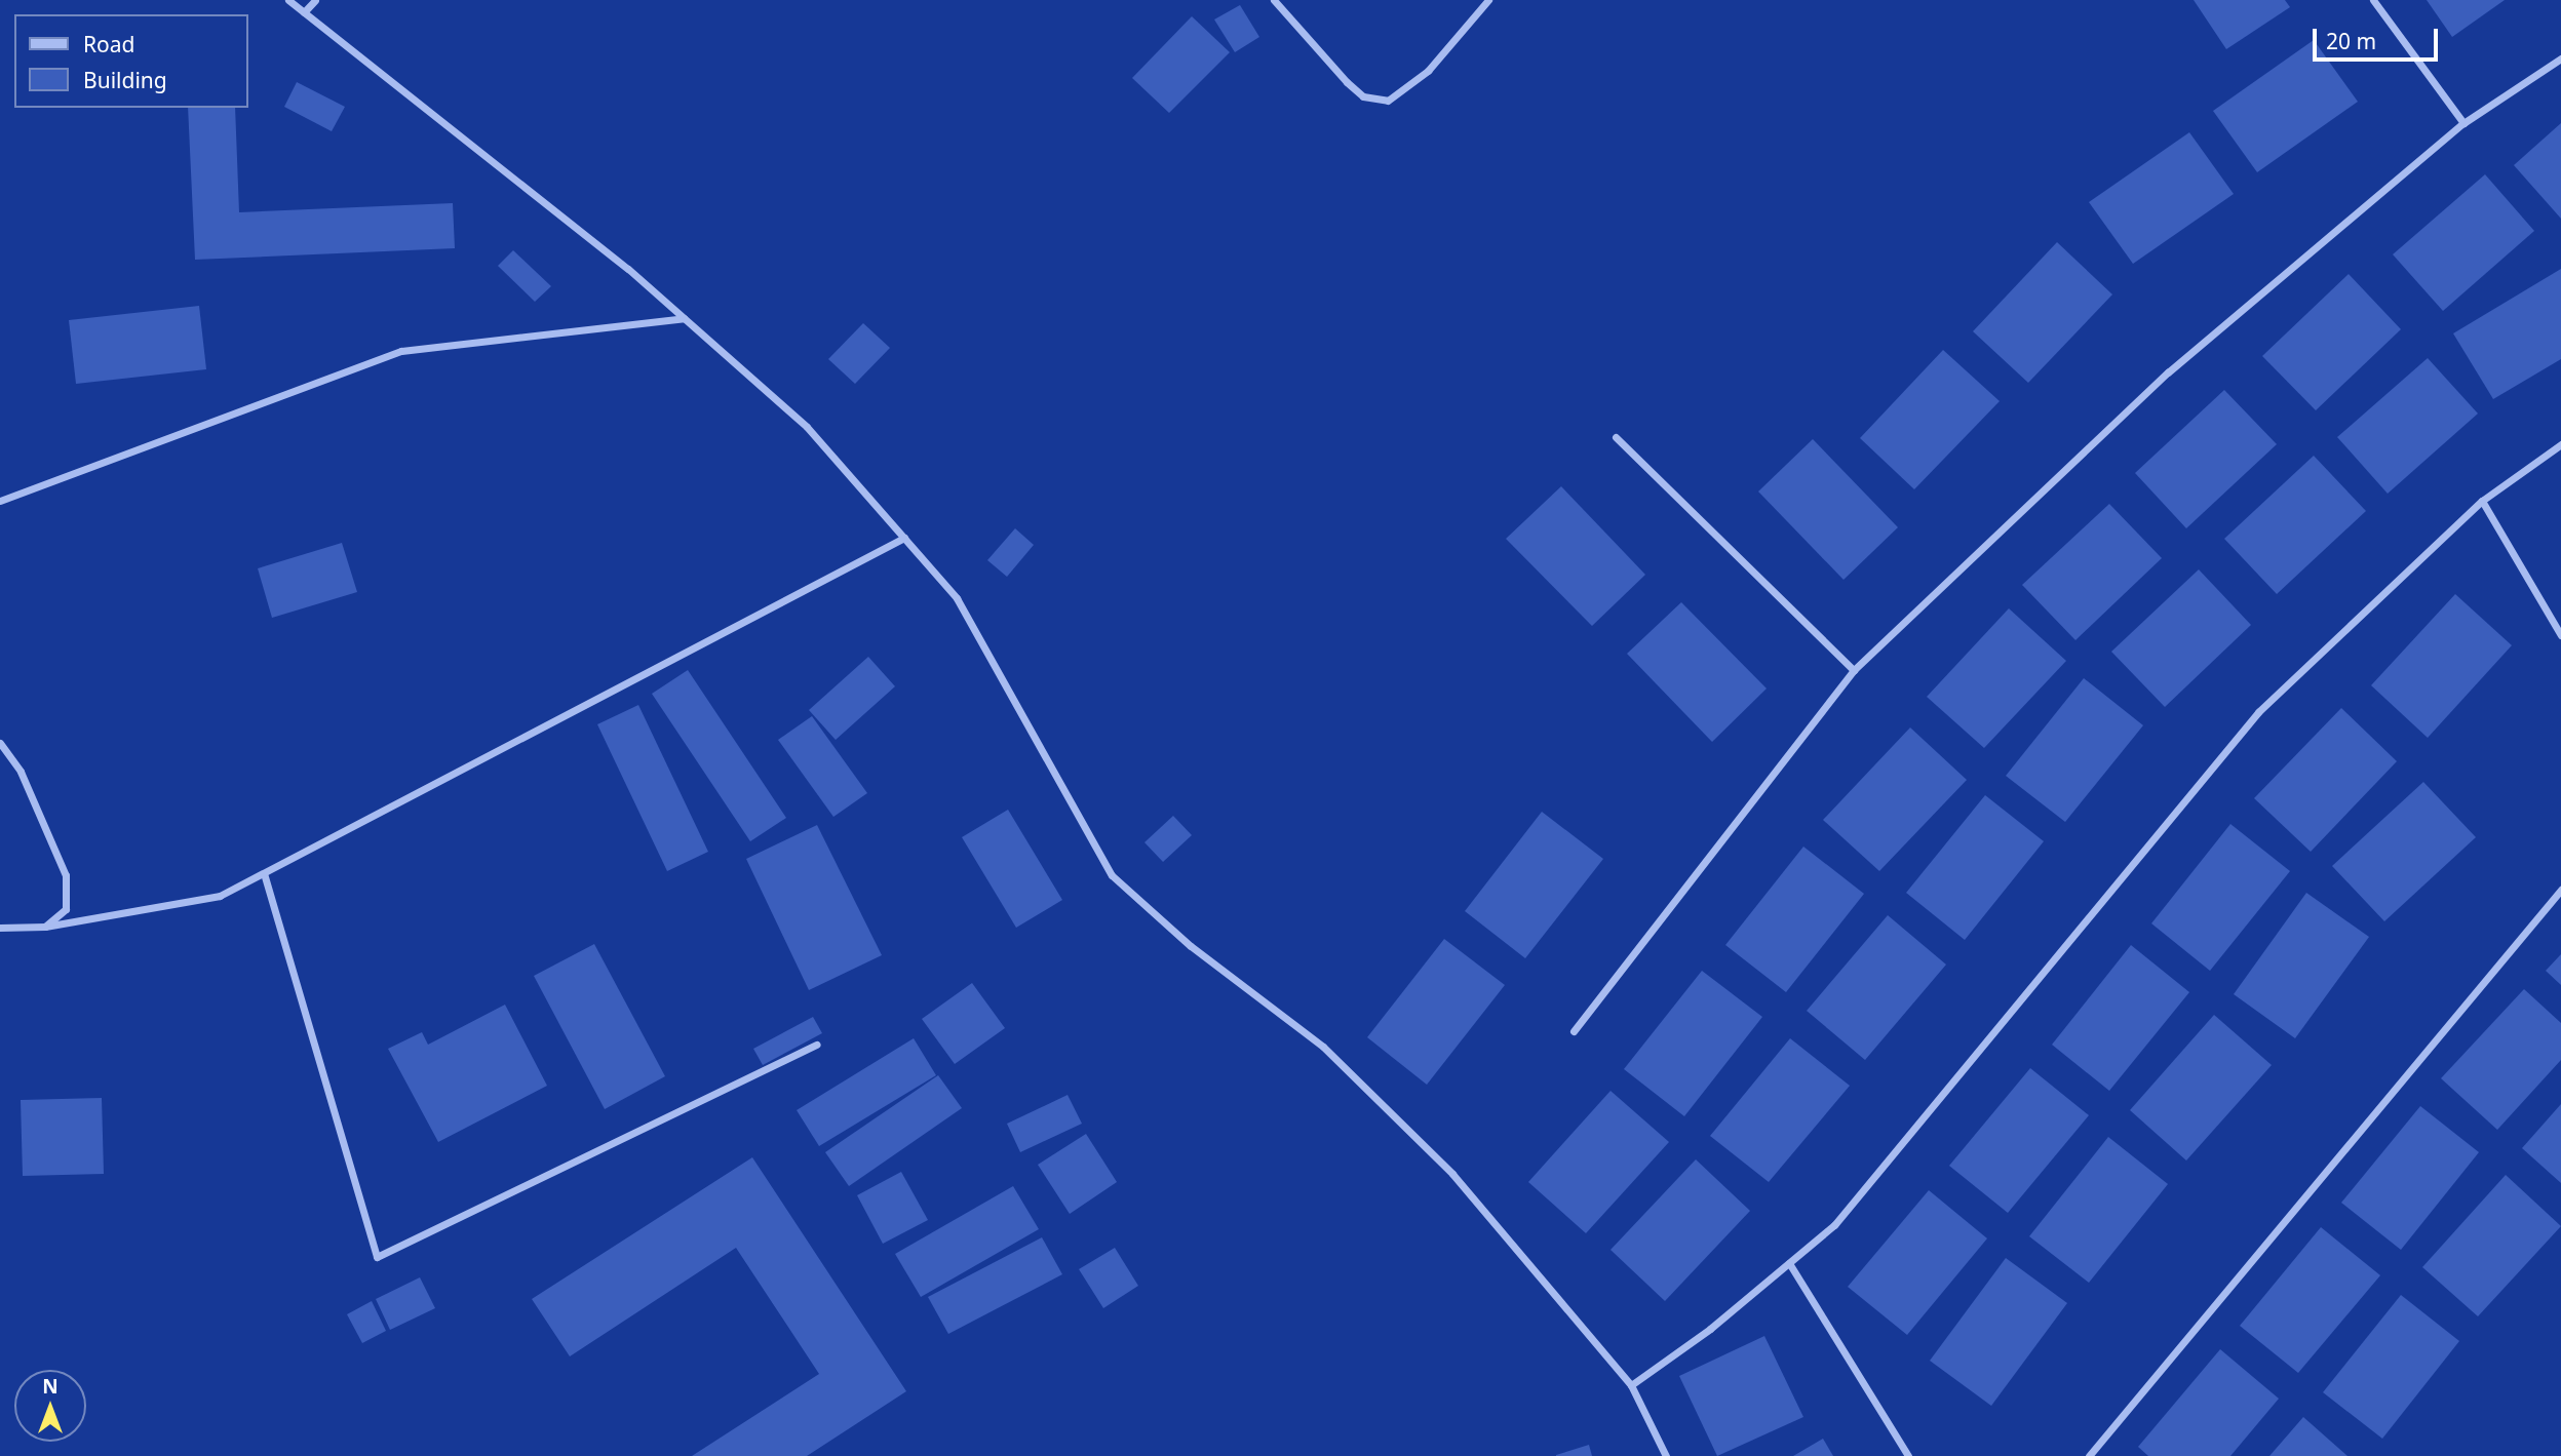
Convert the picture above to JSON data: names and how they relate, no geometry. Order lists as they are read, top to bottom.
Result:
{
  "legend": ["Road", "Building"],
  "scale_bar": "20 m",
  "north": "top"
}
